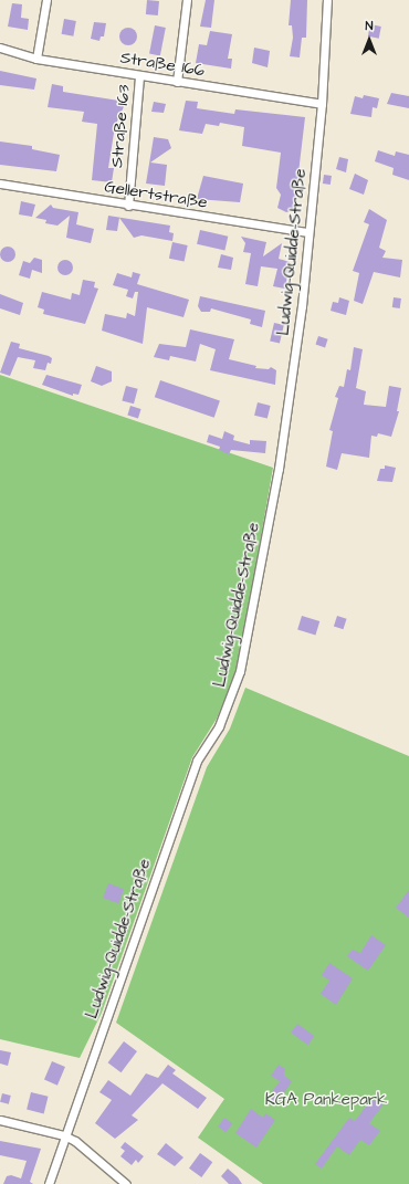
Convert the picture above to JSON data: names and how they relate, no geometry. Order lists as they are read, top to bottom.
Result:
{
  "streets": {
    "street": [
      "Straße 166",
      "Straße 163",
      "Gellertstraße",
      "Ludwig-Quidde-Straße"
    ]
  },
  "crossings": [
    ["Straße 166", "Straße 163"],
    ["Straße 166", "Ludwig-Quidde-Straße"],
    ["Straße 163", "Gellertstraße"],
    ["Gellertstraße", "Ludwig-Quidde-Straße"]
  ],
  "parks": ["KGA Pankepark"],
  "north": "top"
}
